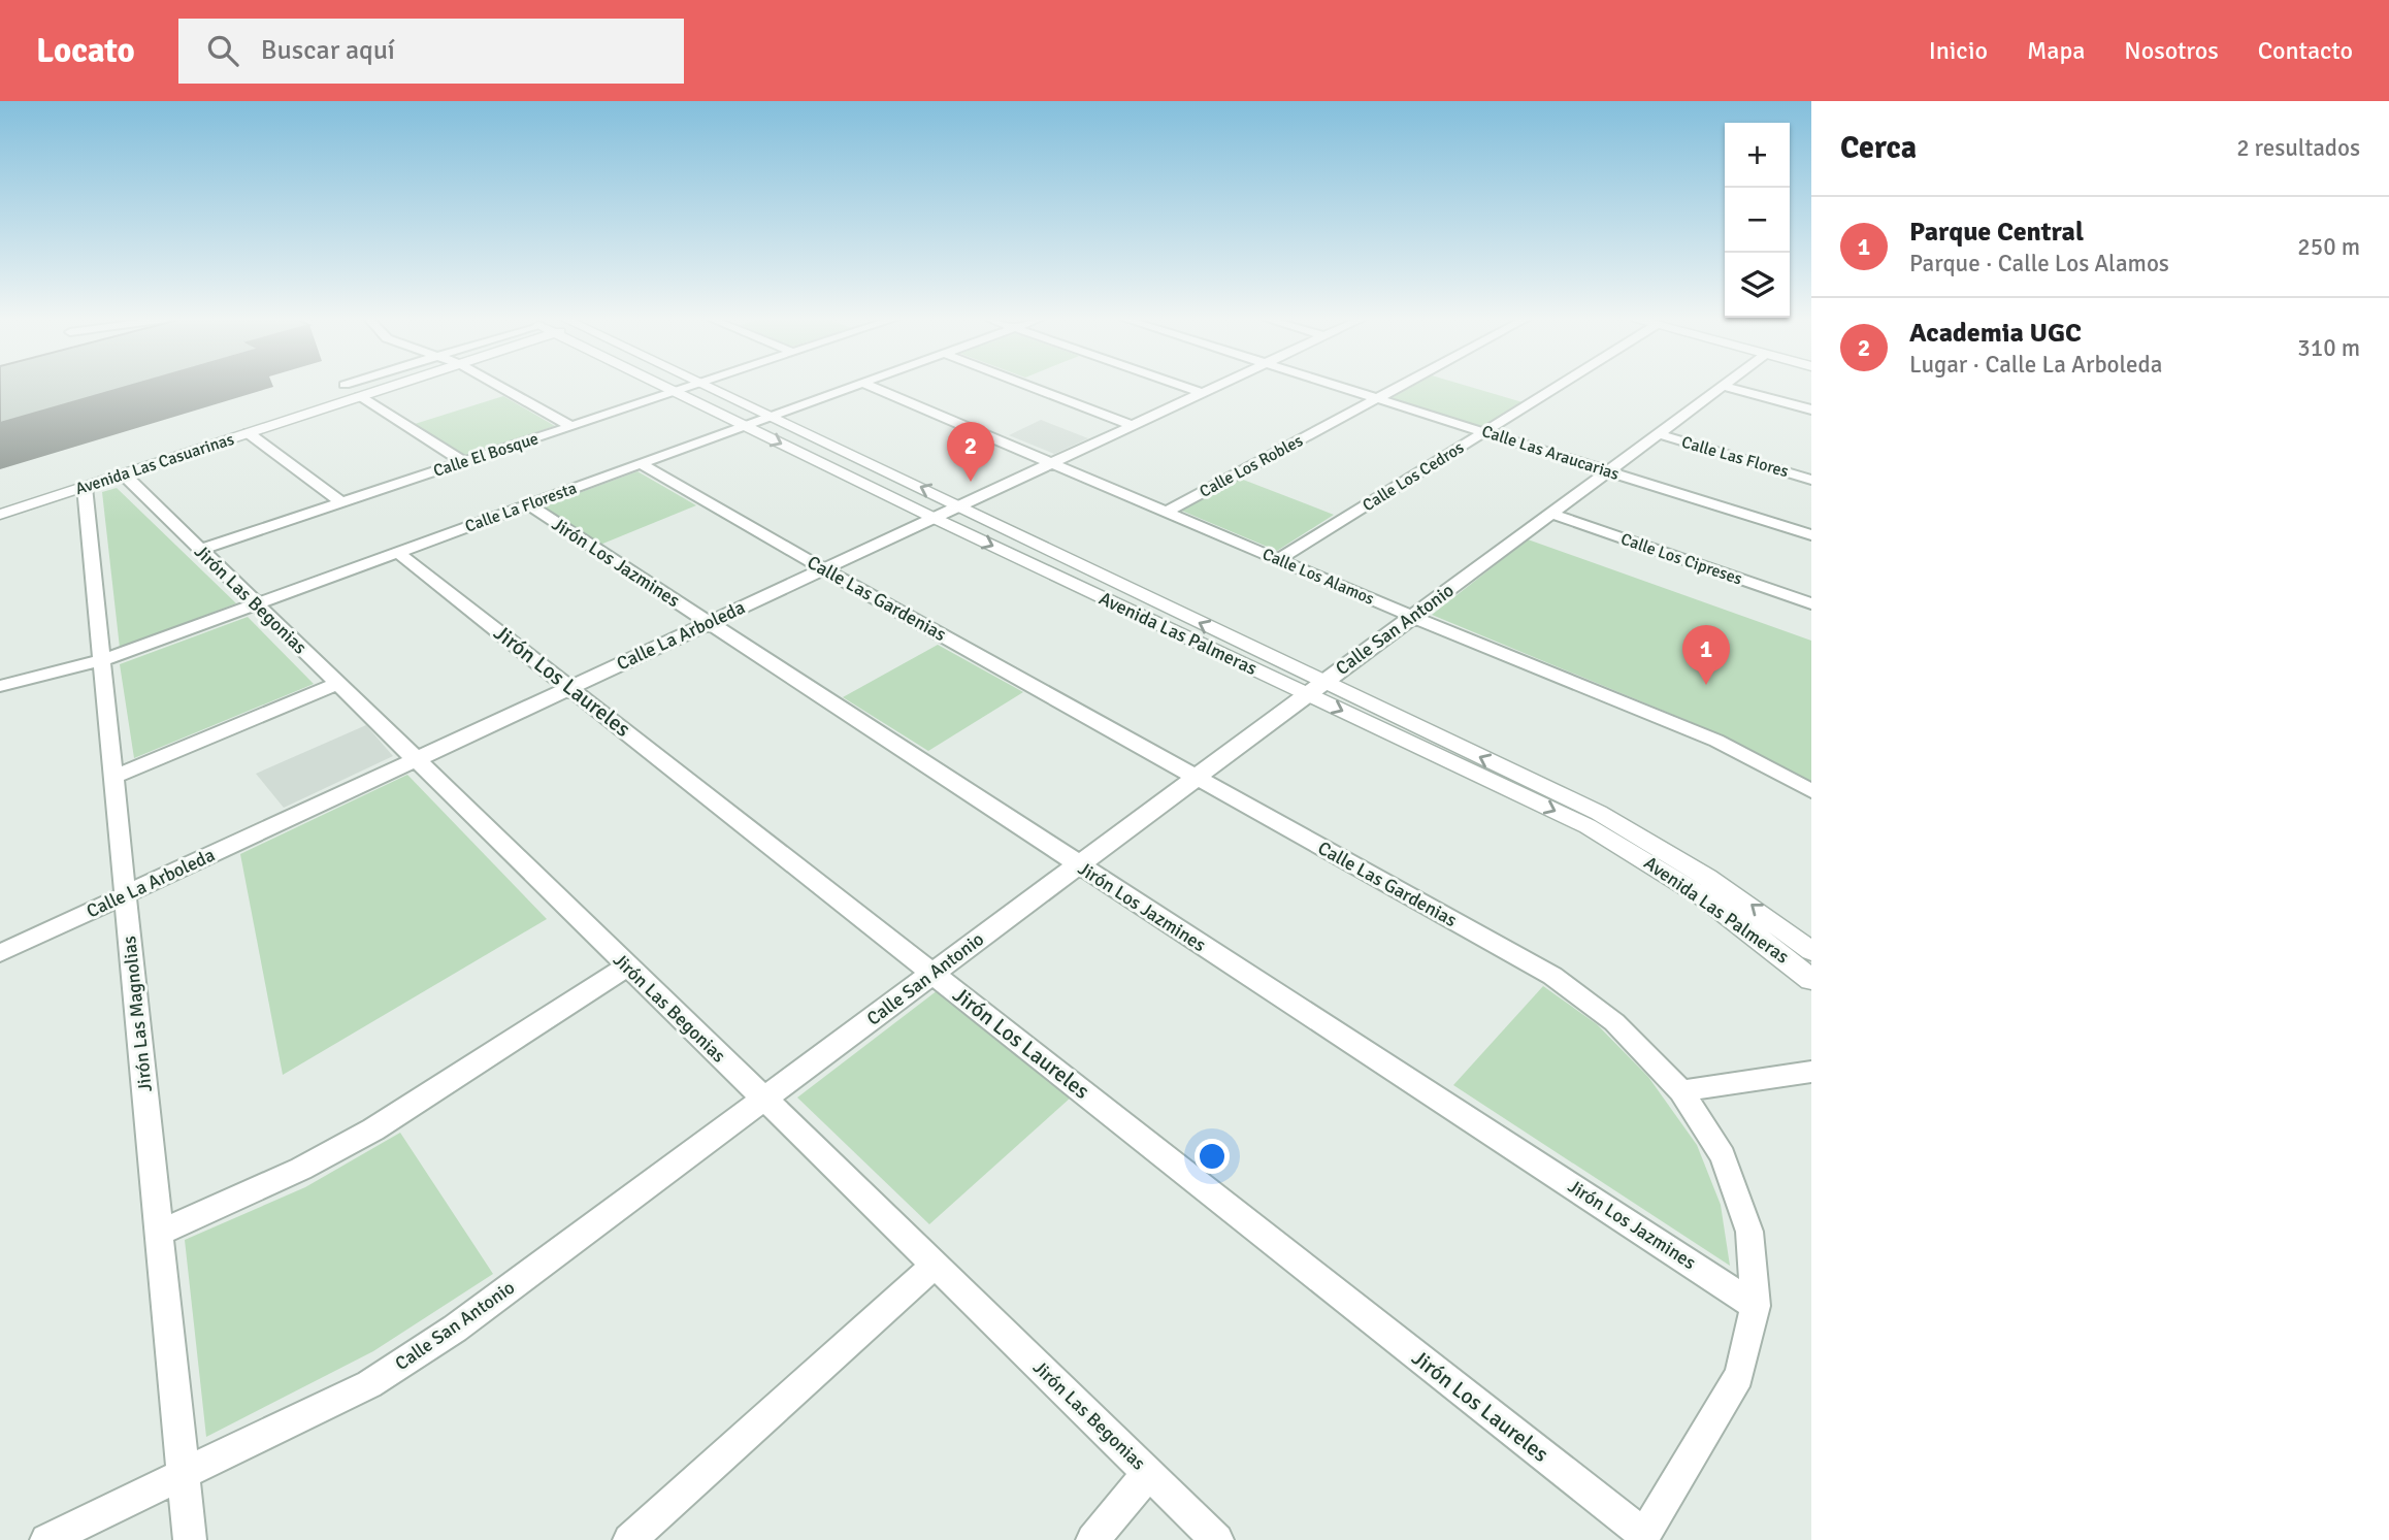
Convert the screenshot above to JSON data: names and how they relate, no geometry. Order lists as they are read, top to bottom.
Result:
{
  "streets": {
    "street": [
      "Calle Las Araucarias",
      "Calle El Bosque",
      "Calle Las Flores",
      "Avenida Las Casuarinas",
      "Calle Los Robles",
      "Calle Los Cedros",
      "Calle La Floresta",
      "Calle Los Cipreses",
      "Jirón Los Jazmines",
      "Calle Los Alamos",
      "Calle Las Gardenias",
      "Jirón Las Begonias",
      "Calle San Antonio",
      "Avenida Las Palmeras",
      "Calle La Arboleda",
      "Jirón Los Laureles",
      "Jirón Las Magnolias"
    ]
  },
  "crossings": [
    ["Calle Las Araucarias", "Calle Los Robles"],
    ["Calle Las Araucarias", "Calle Los Cedros"],
    ["Calle Las Araucarias", "Calle San Antonio"],
    ["Calle El Bosque", "Jirón Las Begonias"],
    ["Calle El Bosque", "Avenida Las Palmeras"],
    ["Calle Las Flores", "Calle San Antonio"],
    ["Avenida Las Casuarinas", "Jirón Las Begonias"],
    ["Avenida Las Casuarinas", "Jirón Las Magnolias"],
    ["Calle Los Robles", "Calle Los Alamos"],
    ["Calle Los Cedros", "Calle Los Alamos"],
    ["Calle La Floresta", "Jirón Los Jazmines"],
    ["Calle La Floresta", "Calle Las Gardenias"],
    ["Calle La Floresta", "Jirón Las Begonias"],
    ["Calle La Floresta", "Avenida Las Palmeras"],
    ["Calle La Floresta", "Jirón Los Laureles"],
    ["Calle La Floresta", "Jirón Las Magnolias"],
    ["Calle Los Cipreses", "Calle San Antonio"],
    ["Jirón Los Jazmines", "Calle Las Gardenias"],
    ["Jirón Los Jazmines", "Calle San Antonio"],
    ["Jirón Los Jazmines", "Calle La Arboleda"],
    ["Calle Los Alamos", "Calle San Antonio"],
    ["Calle Los Alamos", "Calle La Arboleda"],
    ["Calle Las Gardenias", "Calle San Antonio"],
    ["Calle Las Gardenias", "Calle La Arboleda"],
    ["Calle Las Gardenias", "Jirón Los Laureles"],
    ["Jirón Las Begonias", "Calle San Antonio"],
    ["Jirón Las Begonias", "Calle La Arboleda"],
    ["Calle San Antonio", "Avenida Las Palmeras"],
    ["Calle San Antonio", "Jirón Los Laureles"],
    ["Calle San Antonio", "Jirón Las Magnolias"],
    ["Avenida Las Palmeras", "Calle La Arboleda"],
    ["Calle La Arboleda", "Jirón Los Laureles"],
    ["Calle La Arboleda", "Jirón Las Magnolias"]
  ],
  "page": {
    "header": "Locato",
    "search": "Buscar aquí",
    "nav": [
      "Inicio",
      "Mapa",
      "Nosotros",
      "Contacto"
    ],
    "heading": ["Cerca", "2 resultados"],
    "map_buttons": ["+", "−"],
    "list": [
      {
        "mark": "1",
        "name": "Parque Central",
        "note": "Parque · Calle Los Alamos",
        "value": "250 m"
      },
      {
        "mark": "2",
        "name": "Academia UGC",
        "note": "Lugar · Calle La Arboleda",
        "value": "310 m"
      }
    ],
    "pins": ["2", "1"]
  }
}
